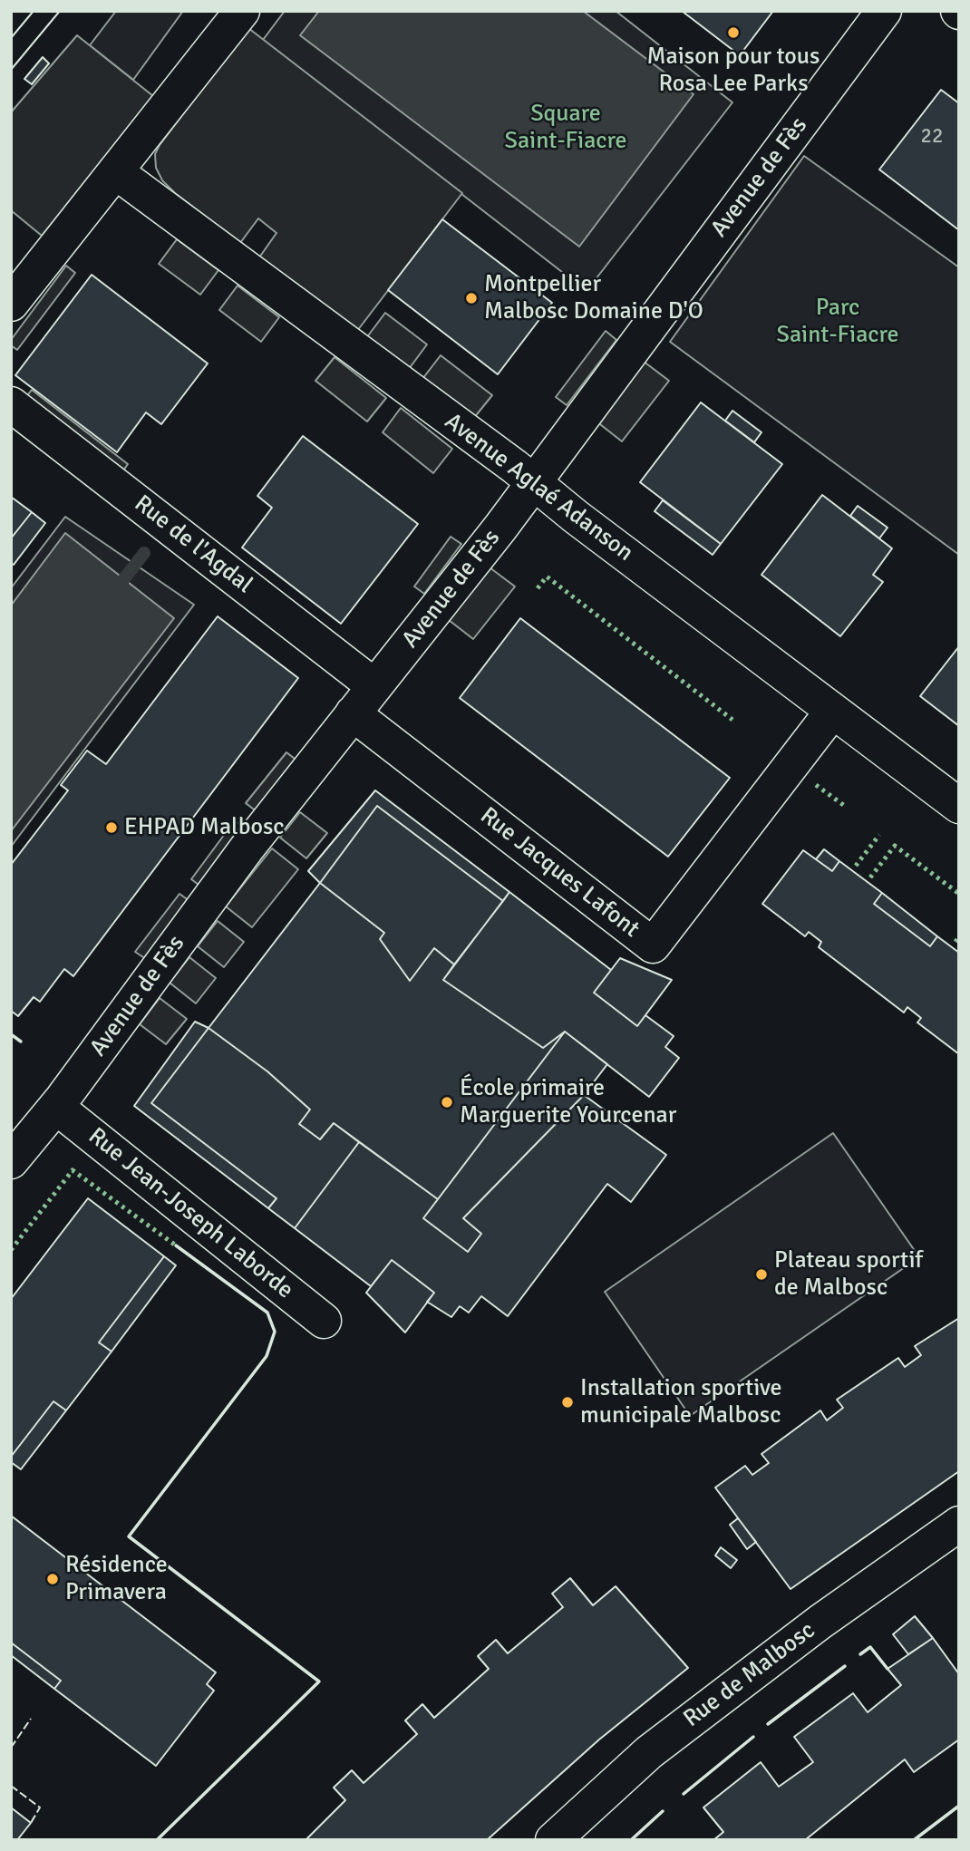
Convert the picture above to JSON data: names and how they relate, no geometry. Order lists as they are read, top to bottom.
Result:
{
  "streets": {
    "street": [
      "Avenue de Fès",
      "Avenue Aglaé Adanson",
      "Rue de l'Agdal",
      "Rue Jacques Lafont",
      "Rue Jean-Joseph Laborde",
      "Rue de Malbosc"
    ]
  },
  "crossings": [
    ["Avenue de Fès", "Avenue Aglaé Adanson"],
    ["Avenue de Fès", "Rue de l'Agdal"],
    ["Avenue de Fès", "Rue Jacques Lafont"],
    ["Avenue de Fès", "Rue Jean-Joseph Laborde"],
    ["Avenue Aglaé Adanson", "Rue Jacques Lafont"]
  ],
  "parks": ["Square Saint-Fiacre", "Parc Saint-Fiacre"],
  "places": [
    "Maison pour tous Rosa Lee Parks",
    "Montpellier Malbosc Domaine D'O",
    "EHPAD Malbosc",
    "École primaire Marguerite Yourcenar",
    "Plateau sportif de Malbosc",
    "Installation sportive municipale Malbosc",
    "Résidence Primavera"
  ],
  "house_numbers": ["22"]
}
